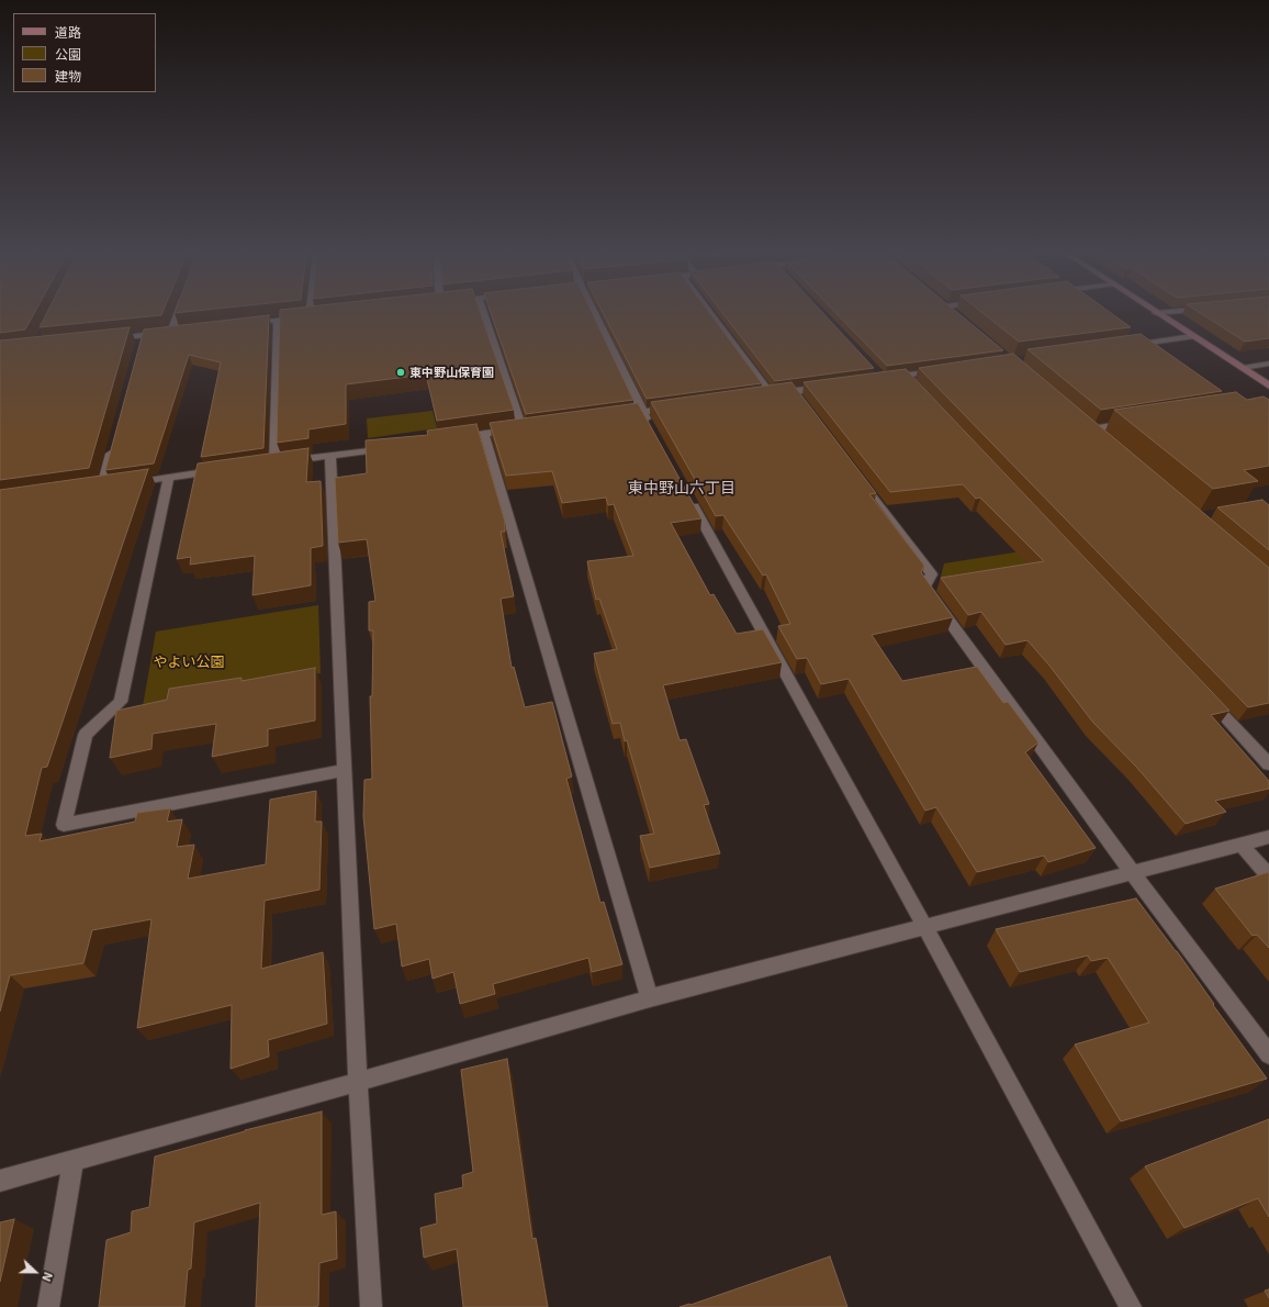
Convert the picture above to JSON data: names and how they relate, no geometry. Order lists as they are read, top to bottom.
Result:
{
  "districts": ["東中野山六丁目"],
  "parks": ["やよい公園"],
  "places": ["東中野山保育園"],
  "legend": ["道路", "公園", "建物"],
  "north": "right"
}
